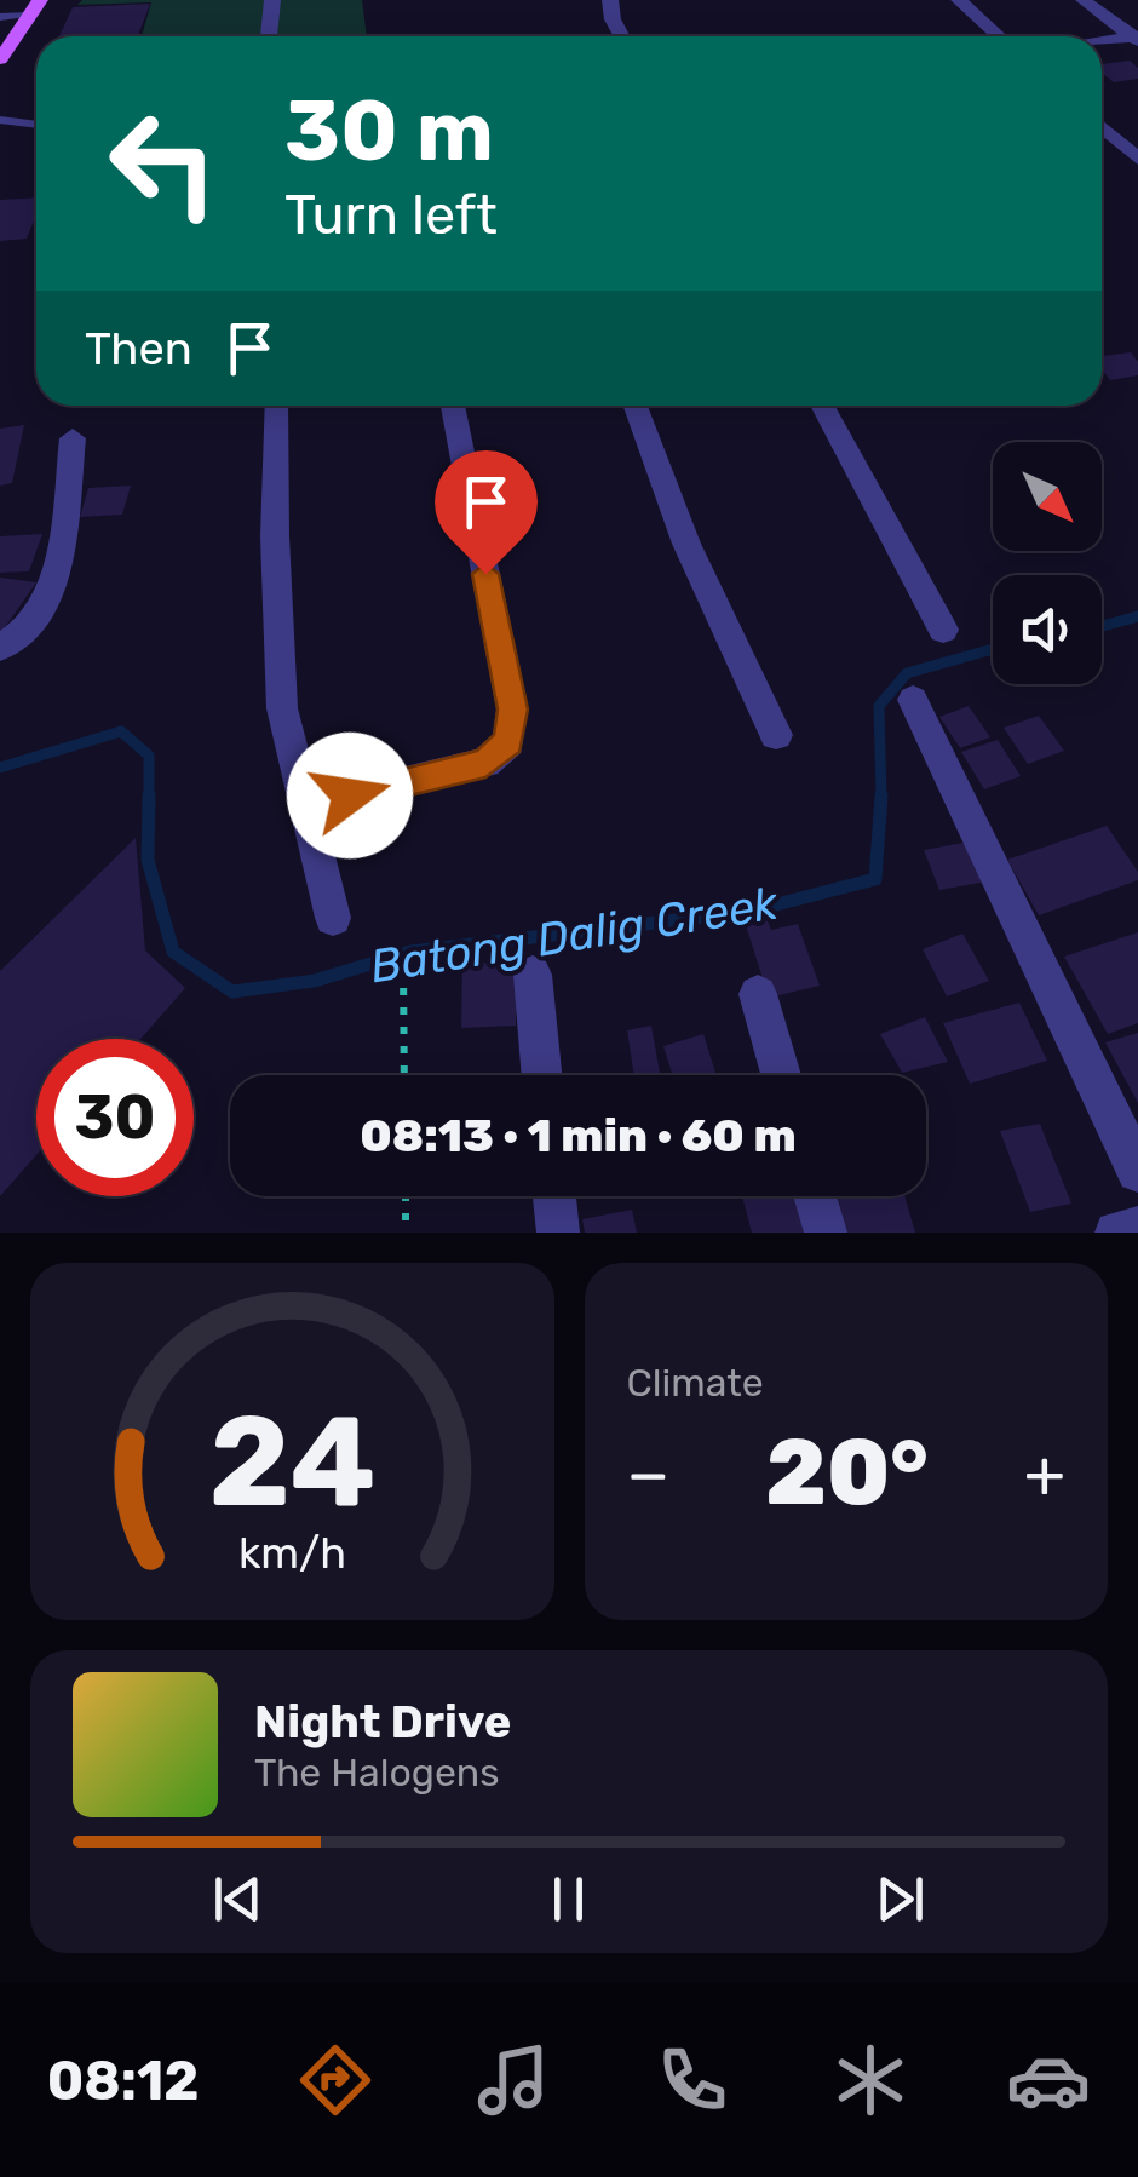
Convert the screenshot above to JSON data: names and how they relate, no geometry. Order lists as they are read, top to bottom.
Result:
{
  "water": ["Batong Dalig Creek"],
  "north": "bottom right",
  "page": {
    "turn": ["30 m", "Turn left"],
    "then": "Then",
    "limit": "30",
    "trip": "08:13 · 1 min · 60 m",
    "tile": "Climate",
    "heat": ["−", "20°", "+"],
    "song": ["Night Drive", "The Halogens"],
    "tabs": "08:12",
    "gauge": ["24", "km/h"]
  }
}
